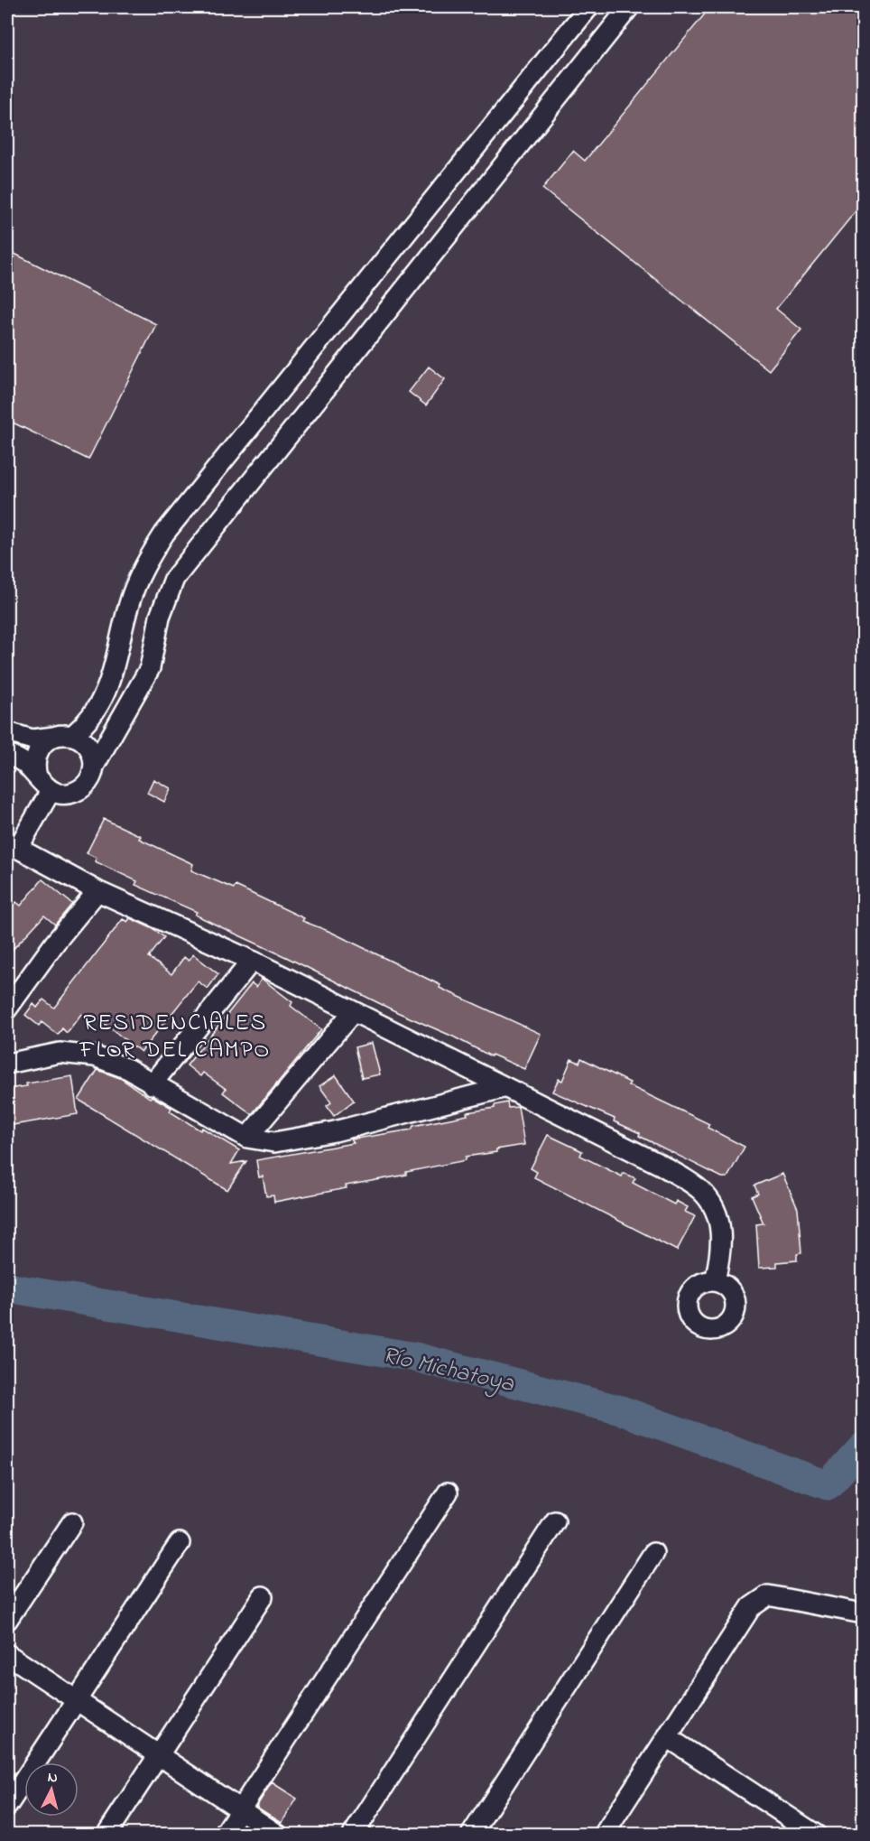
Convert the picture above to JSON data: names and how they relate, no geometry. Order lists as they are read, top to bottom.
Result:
{
  "districts": ["RESIDENCIALES FLOR DEL CAMPO"],
  "water": ["Río Michatoya"],
  "north": "top"
}
